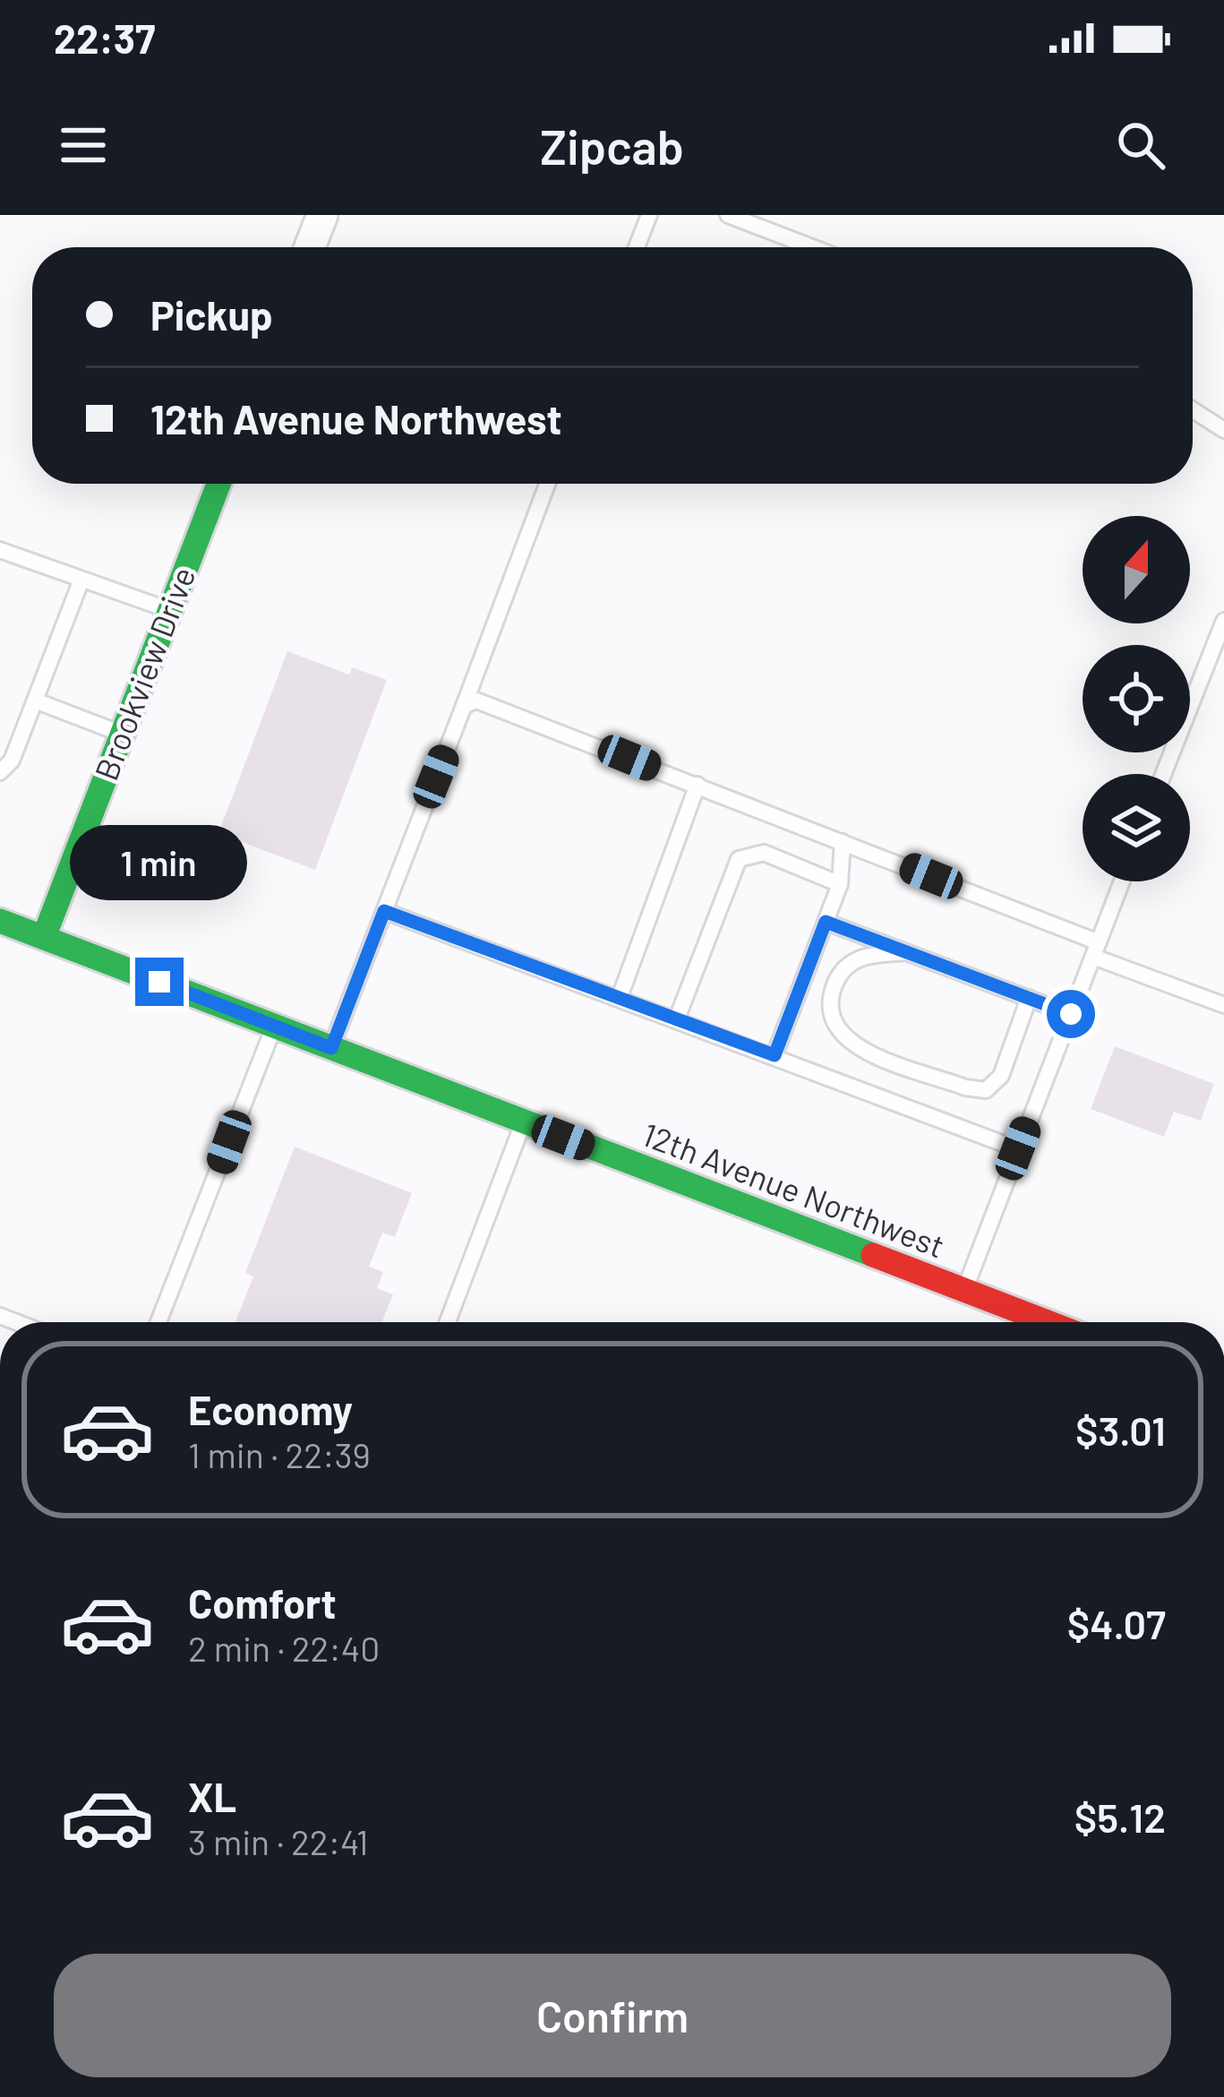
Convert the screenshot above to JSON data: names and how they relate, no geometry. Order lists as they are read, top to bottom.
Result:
{
  "streets": {
    "main road": ["Brookview Drive", "12th Avenue Northwest"]
  },
  "crossings": [
    ["Brookview Drive", "12th Avenue Northwest"]
  ],
  "north": "top",
  "page": {
    "status": "22:37",
    "header": "Zipcab",
    "banner": ["Pickup", "12th Avenue Northwest"],
    "bubble": "1 min",
    "list": [
      {
        "name": "Economy",
        "note": "1 min · 22:39",
        "value": "$3.01"
      },
      {
        "name": "Comfort",
        "note": "2 min · 22:40",
        "value": "$4.07"
      },
      {
        "name": "XL",
        "note": "3 min · 22:41",
        "value": "$5.12"
      }
    ],
    "buttons": "Confirm"
  }
}
